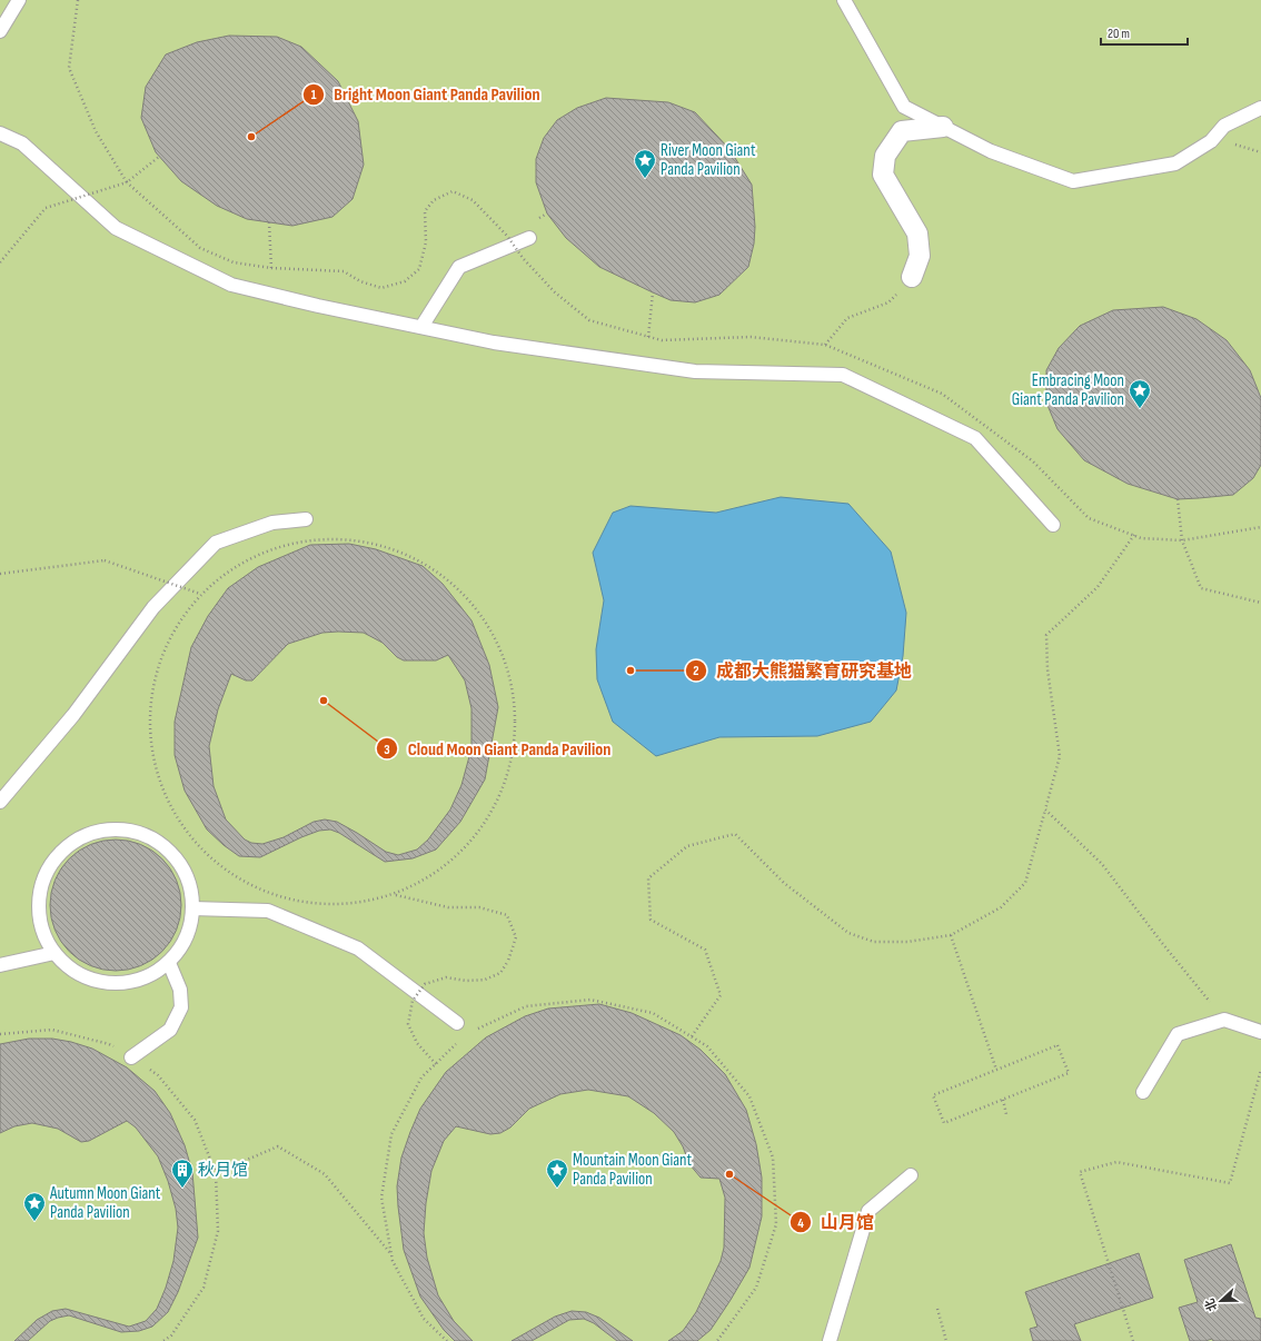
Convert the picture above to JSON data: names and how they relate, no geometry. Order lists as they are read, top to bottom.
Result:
{
  "places": {
    "other": [
      "Bright Moon Giant Panda Pavilion",
      "成都大熊猫繁育研究基地",
      "Cloud Moon Giant Panda Pavilion",
      "山月馆"
    ],
    "place": [
      "River Moon Giant Panda Pavilion",
      "Embracing Moon Giant Panda Pavilion",
      "Mountain Moon Giant Panda Pavilion",
      "Autumn Moon Giant Panda Pavilion"
    ],
    "building": ["秋月馆"]
  },
  "scale_bar": "20 m",
  "north": "left"
}
